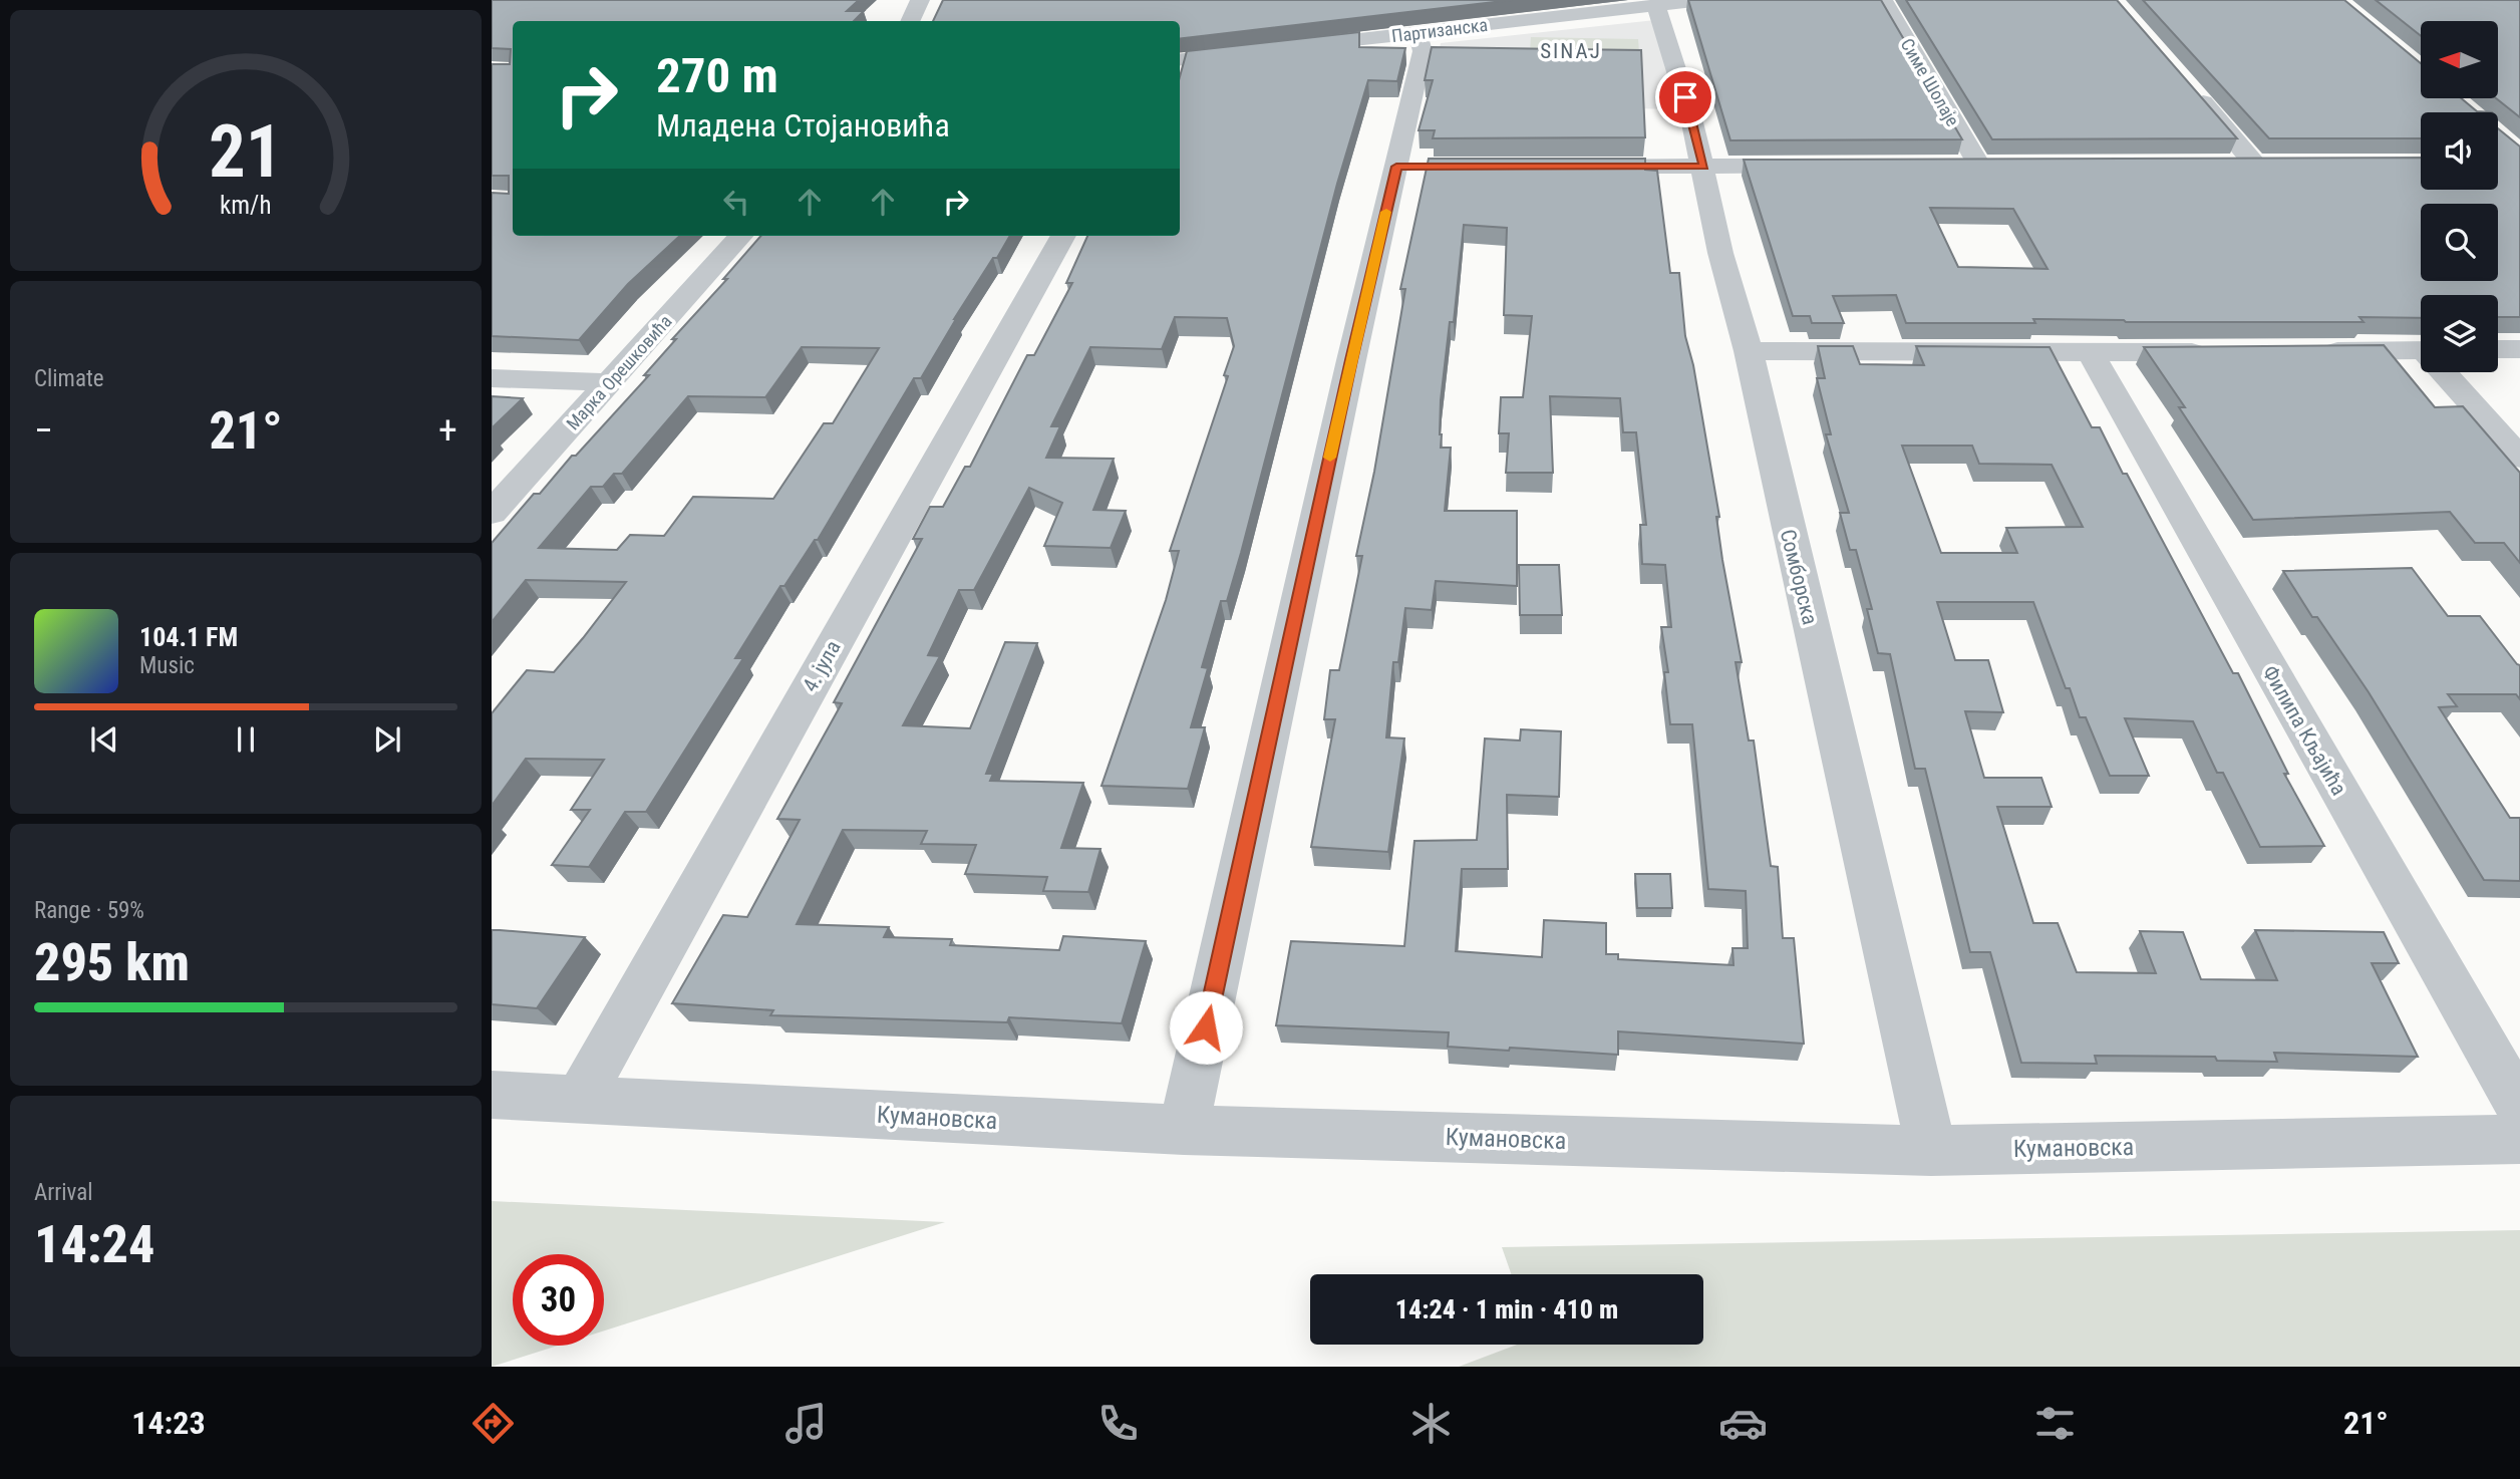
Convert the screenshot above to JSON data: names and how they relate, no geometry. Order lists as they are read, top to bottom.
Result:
{
  "streets": {
    "street": [
      "Партизанска",
      "Симе Шолаје",
      "Марка Орешковића",
      "Сомборска",
      "4. јула",
      "Филипа Кљајића",
      "Кумановска"
    ]
  },
  "crossings": [
    ["Партизанска", "Сомборска"],
    ["Сомборска", "Кумановска"],
    ["4. јула", "Кумановска"]
  ],
  "districts": ["SINAJ"],
  "north": "left",
  "page": {
    "turn": ["270 m", "Младена Стојановића"],
    "tile": [
      "Climate",
      ["Range · 59%", "295 km"],
      ["Arrival", "14:24"]
    ],
    "heat": ["−", "21°", "+"],
    "song": ["104.1 FM", "Music"],
    "limit": "30",
    "trip": "14:24 · 1 min · 410 m",
    "tabs": ["14:23", "21°"],
    "gauge": ["21", "km/h"]
  }
}
